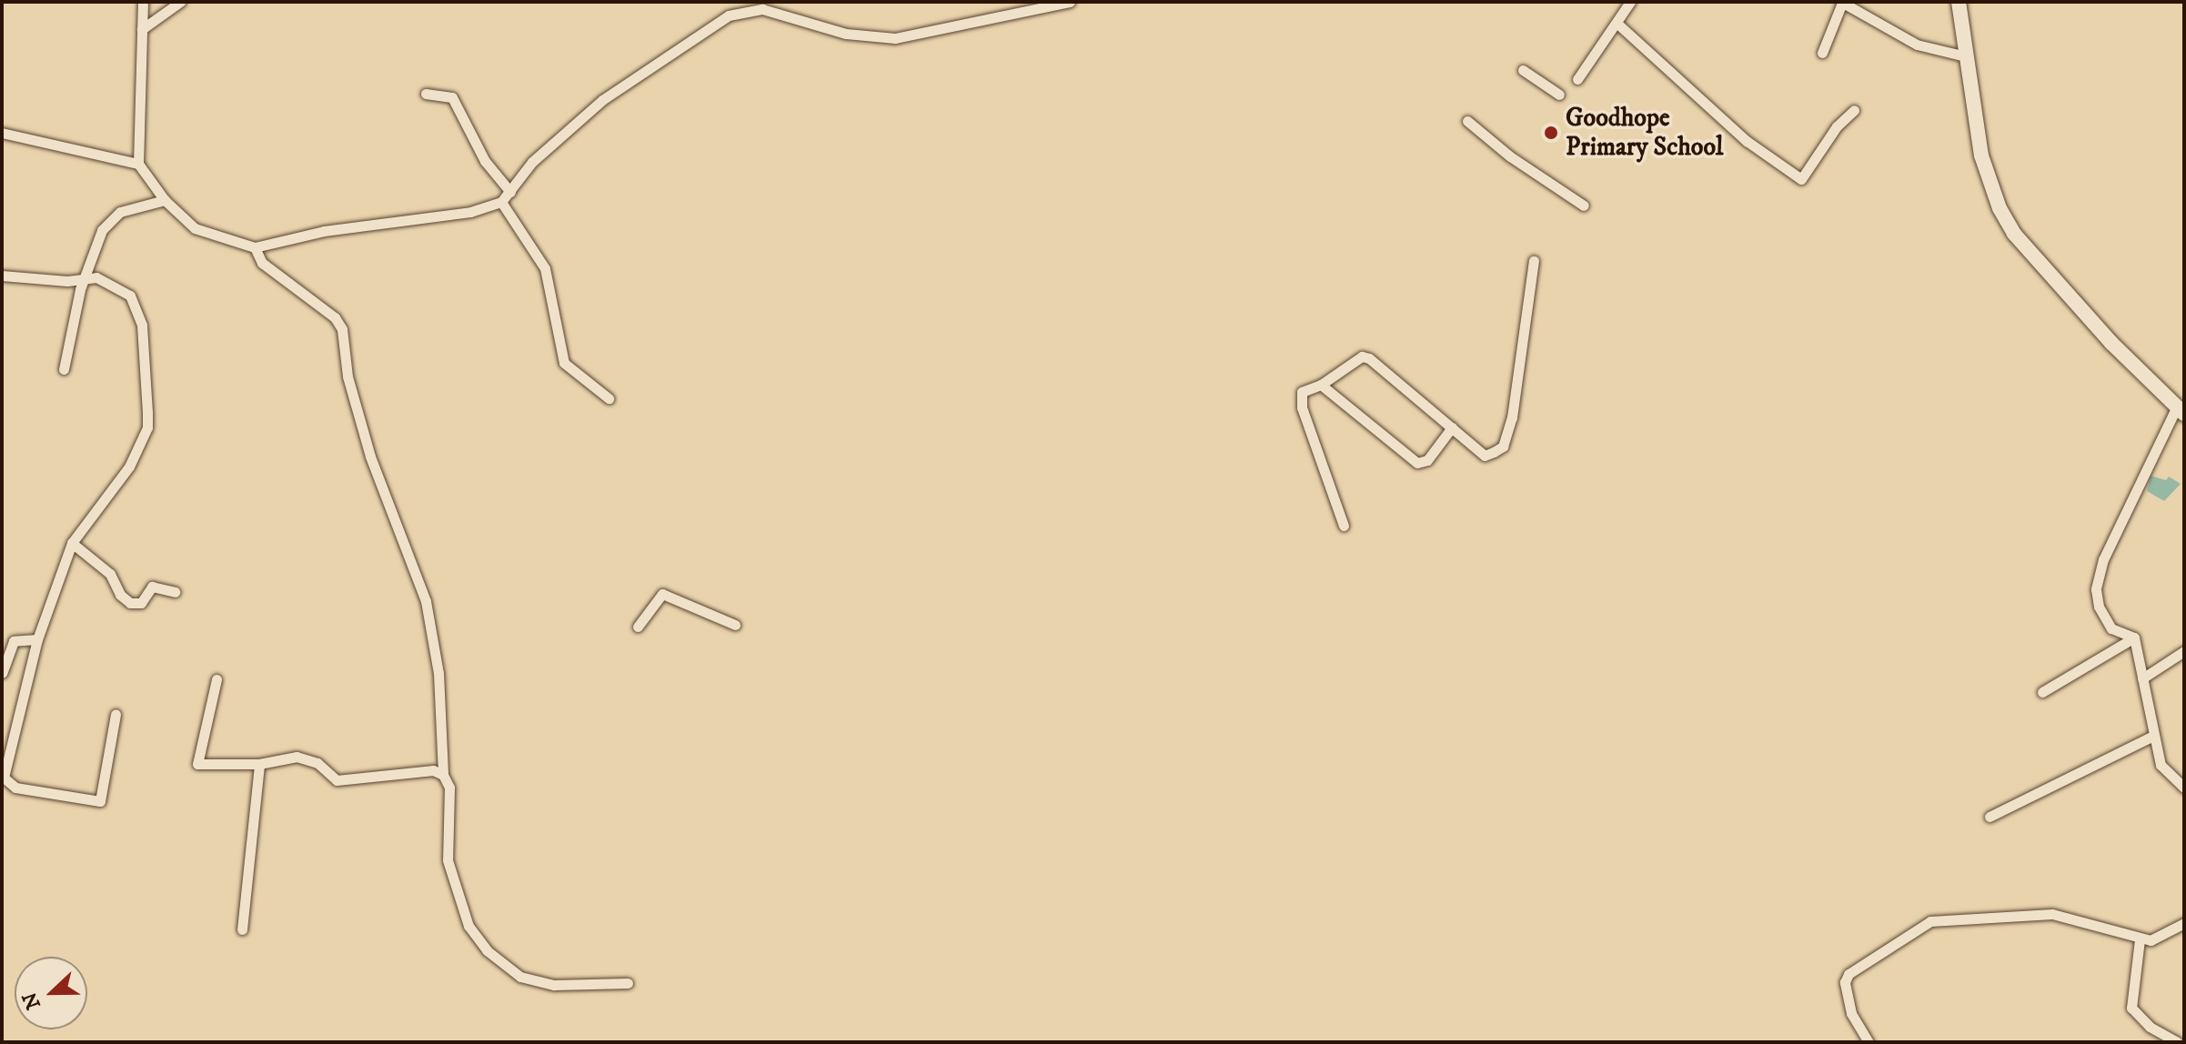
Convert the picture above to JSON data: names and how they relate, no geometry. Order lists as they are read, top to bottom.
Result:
{
  "places": ["Goodhope Primary School"],
  "north": "left"
}
